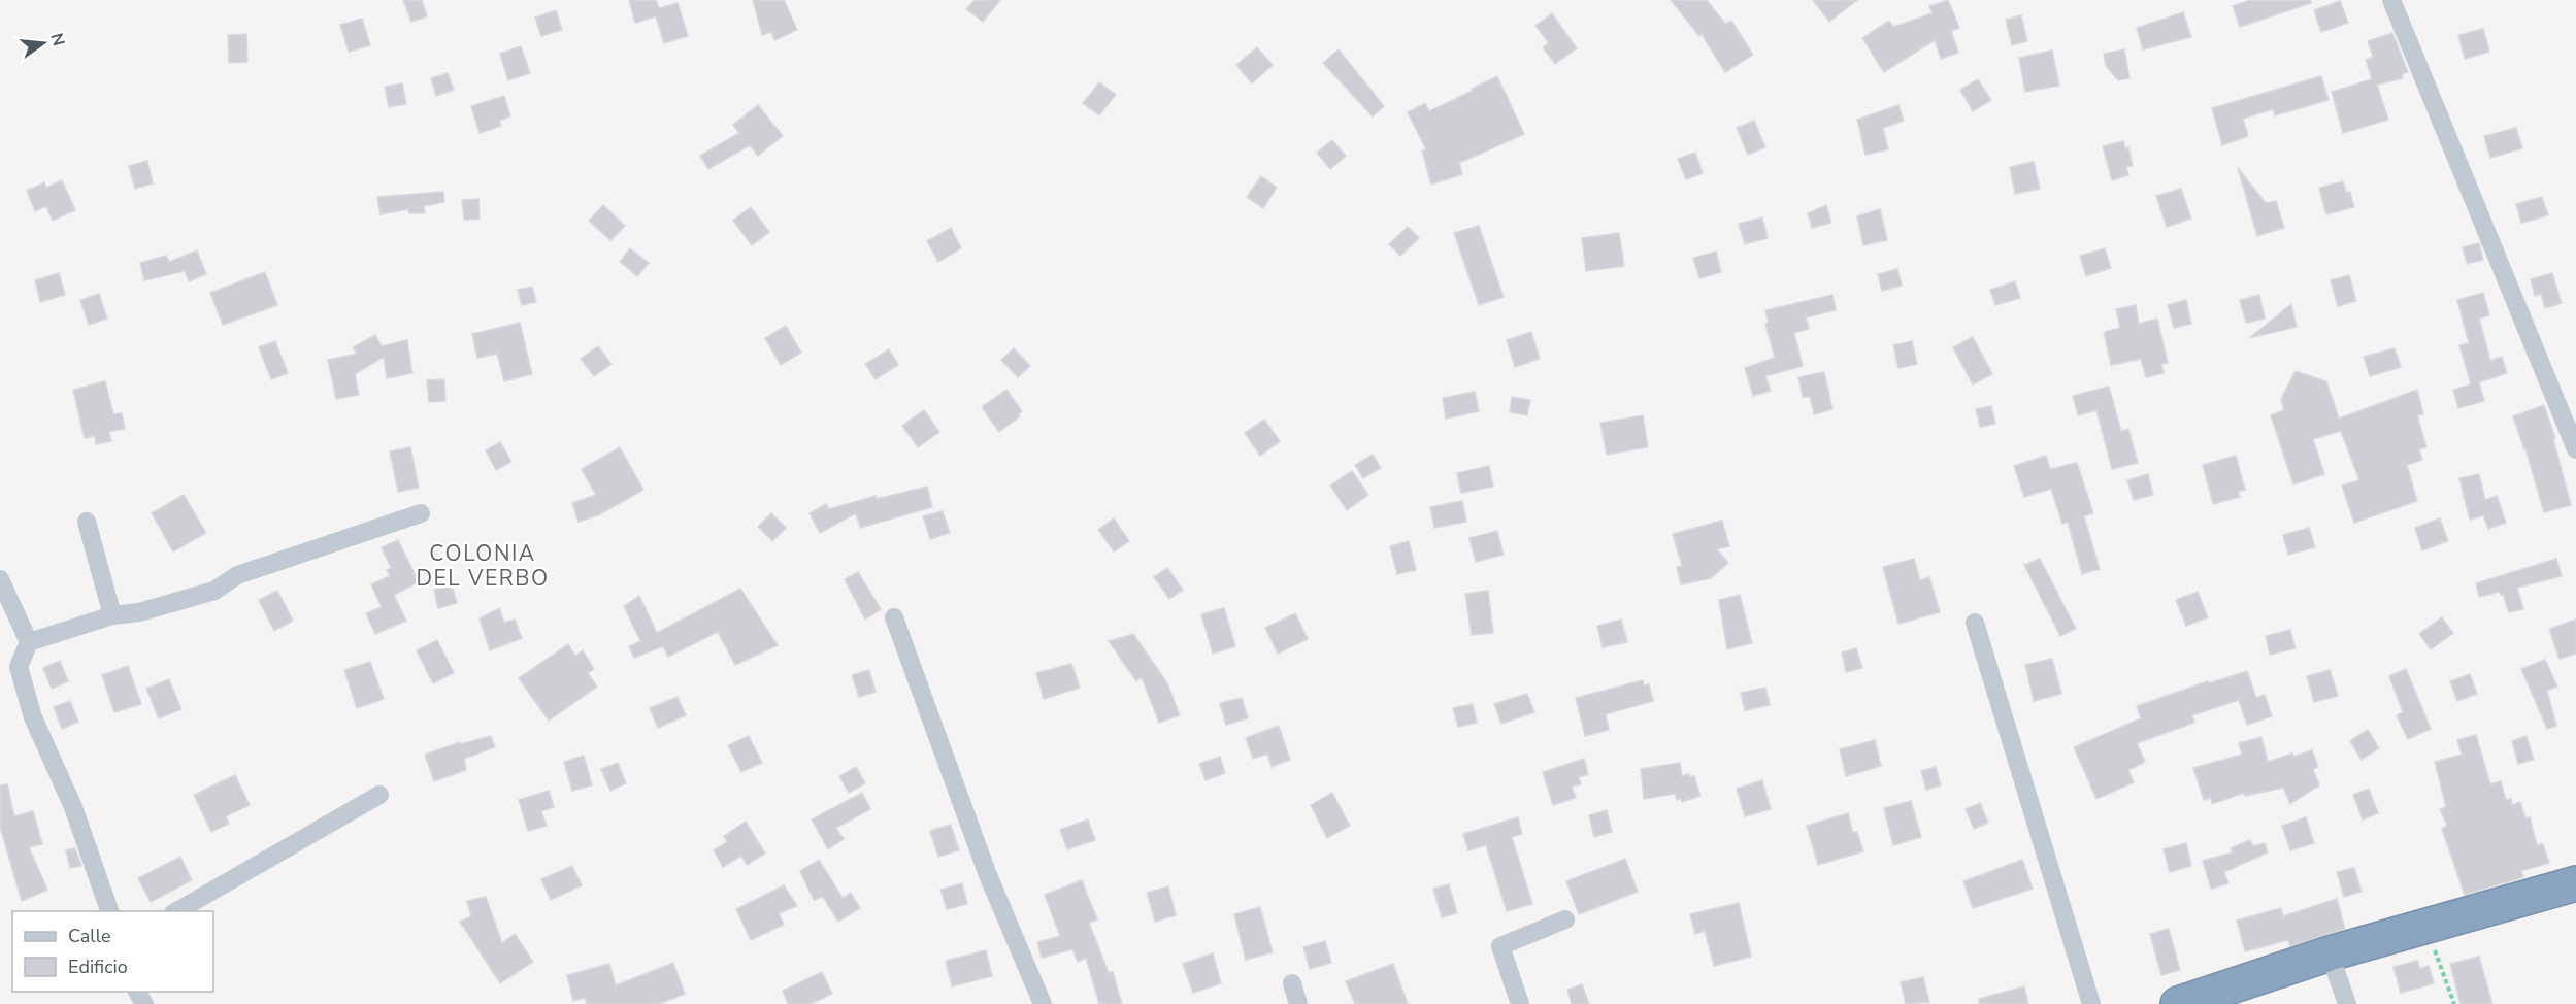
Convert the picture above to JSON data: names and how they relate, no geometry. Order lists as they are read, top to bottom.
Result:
{
  "districts": ["COLONIA DEL VERBO"],
  "legend": ["Calle", "Edificio"],
  "north": "right"
}
